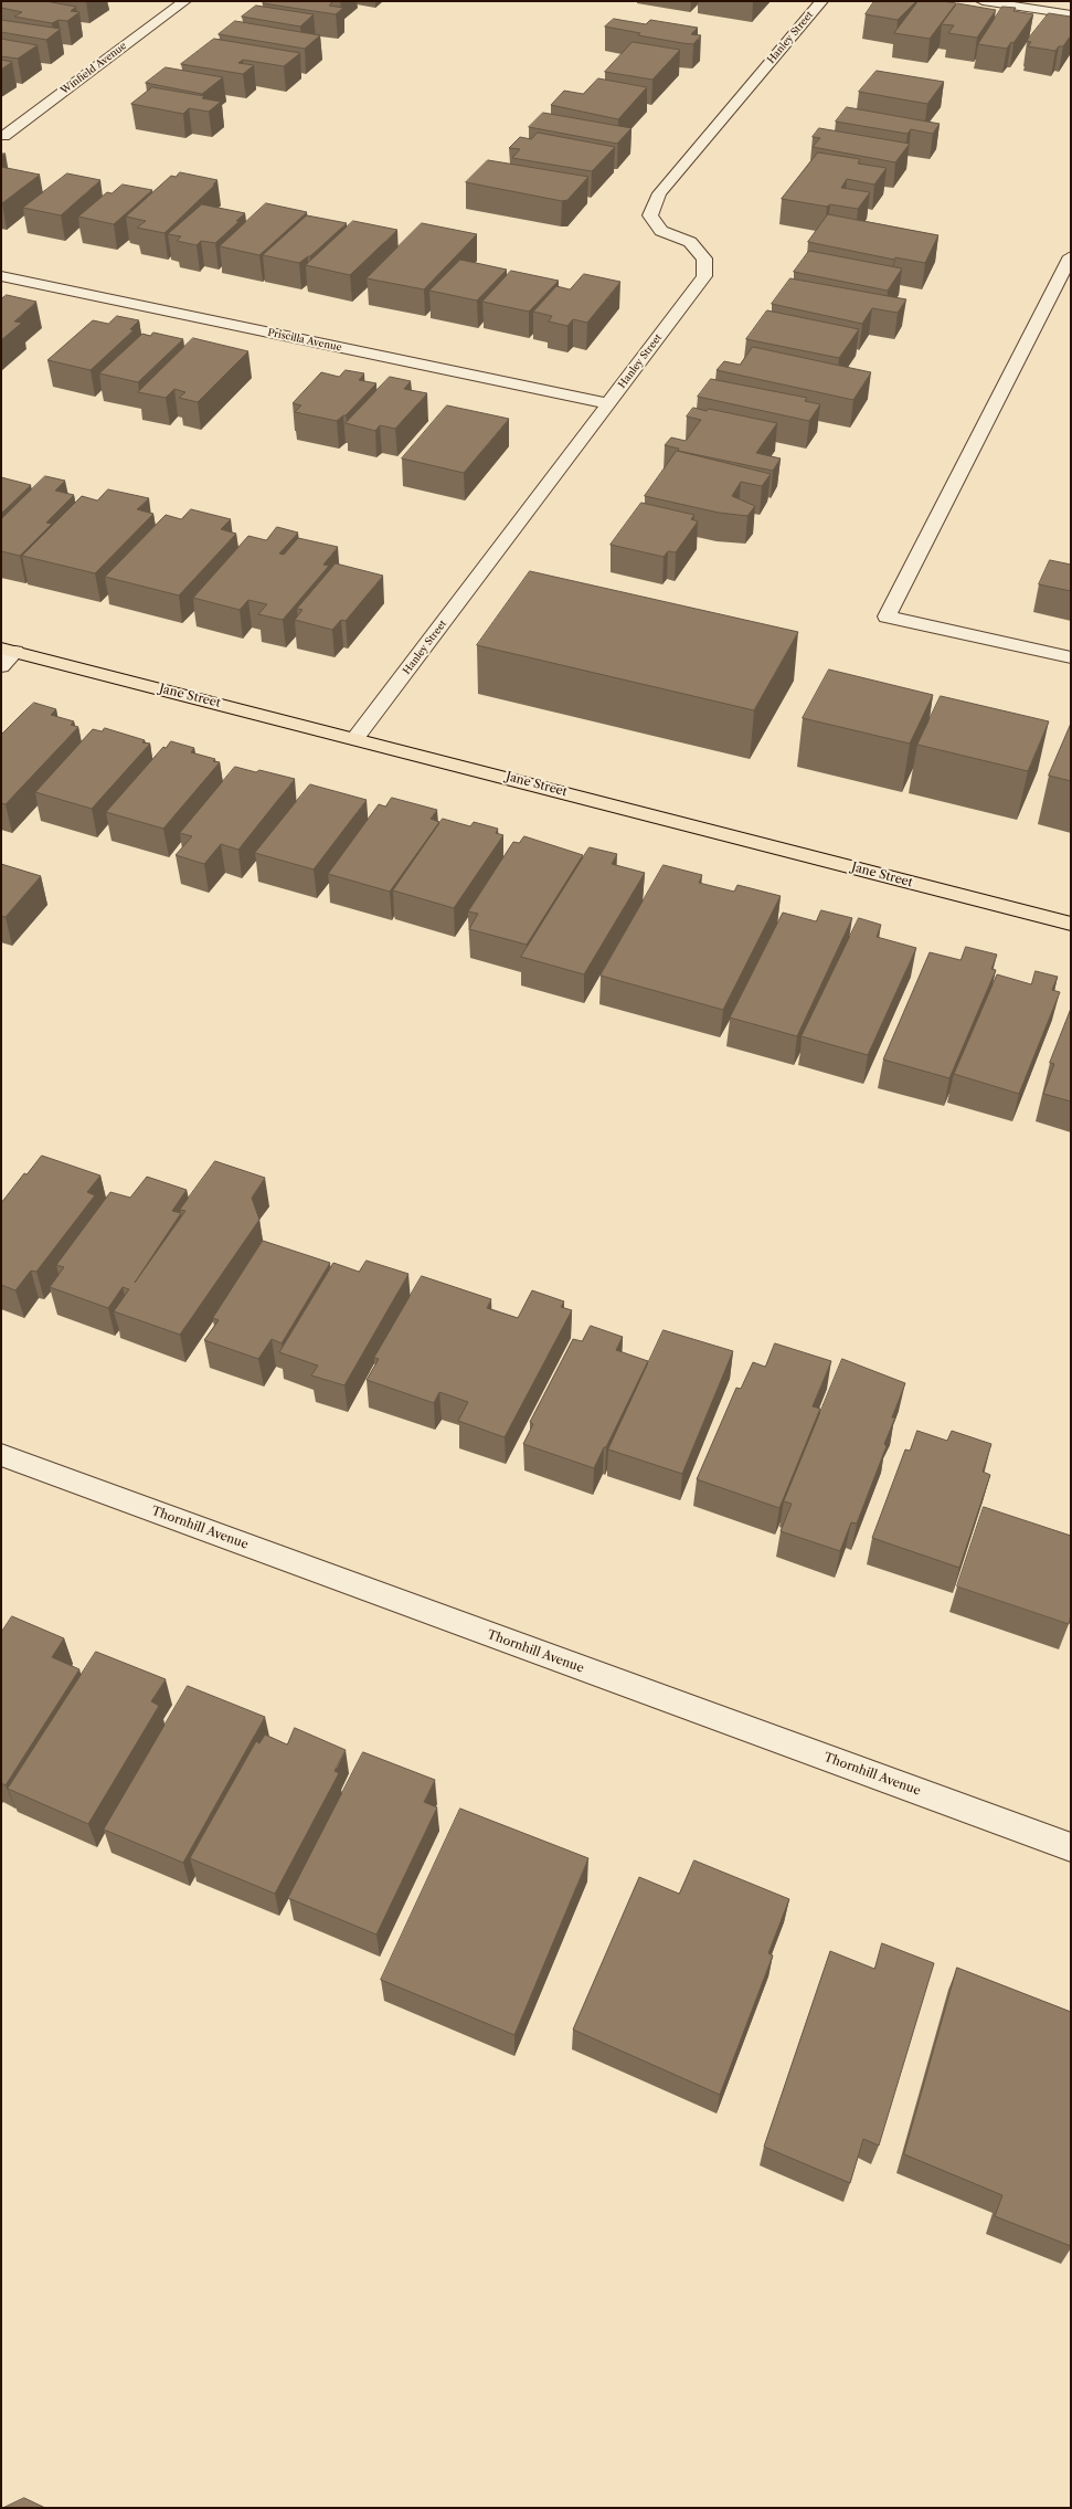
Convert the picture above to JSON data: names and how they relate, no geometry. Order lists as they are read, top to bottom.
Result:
{
  "streets": {
    "main road": ["Jane Street"],
    "street": [
      "Hanley Street",
      "Winfield Avenue",
      "Priscilla Avenue",
      "Thornhill Avenue"
    ]
  },
  "crossings": [
    ["Hanley Street", "Priscilla Avenue"],
    ["Hanley Street", "Jane Street"]
  ]
}
